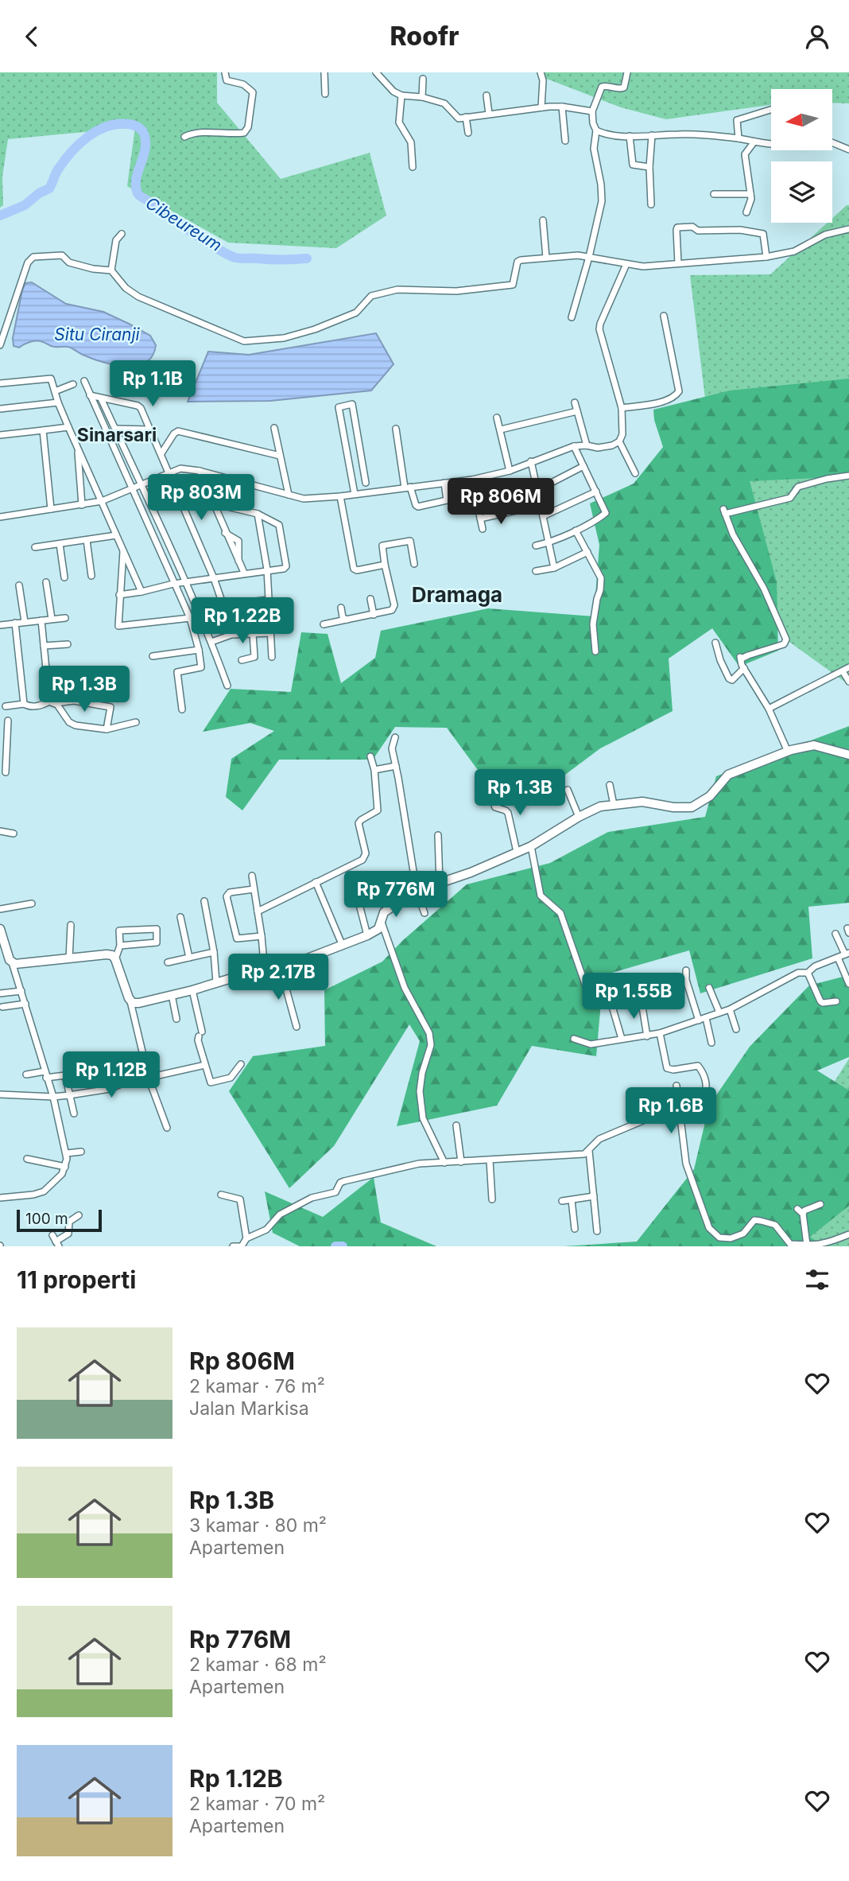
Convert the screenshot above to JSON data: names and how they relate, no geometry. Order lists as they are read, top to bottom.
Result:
{
  "districts": ["Sinarsari", "Dramaga"],
  "water": ["Cibeureum", "Situ Ciranji"],
  "scale_bar": "100 m",
  "north": "left",
  "page": {
    "header": "Roofr",
    "price": [
      "Rp 1.1B",
      "Rp 803M",
      "Rp 806M",
      "Rp 1.22B",
      "Rp 1.3B",
      "Rp 1.3B",
      "Rp 776M",
      "Rp 2.17B",
      "Rp 1.55B",
      "Rp 1.12B",
      "Rp 1.6B"
    ],
    "scale": "100 m",
    "heading": "11 properti",
    "list": [
      {
        "name": "Rp 806M",
        "note": "2 kamar · 76 m² · Jalan Markisa"
      },
      {
        "name": "Rp 1.3B",
        "note": "3 kamar · 80 m² · Apartemen"
      },
      {
        "name": "Rp 776M",
        "note": "2 kamar · 68 m² · Apartemen"
      },
      {
        "name": "Rp 1.12B",
        "note": "2 kamar · 70 m² · Apartemen"
      }
    ]
  }
}
